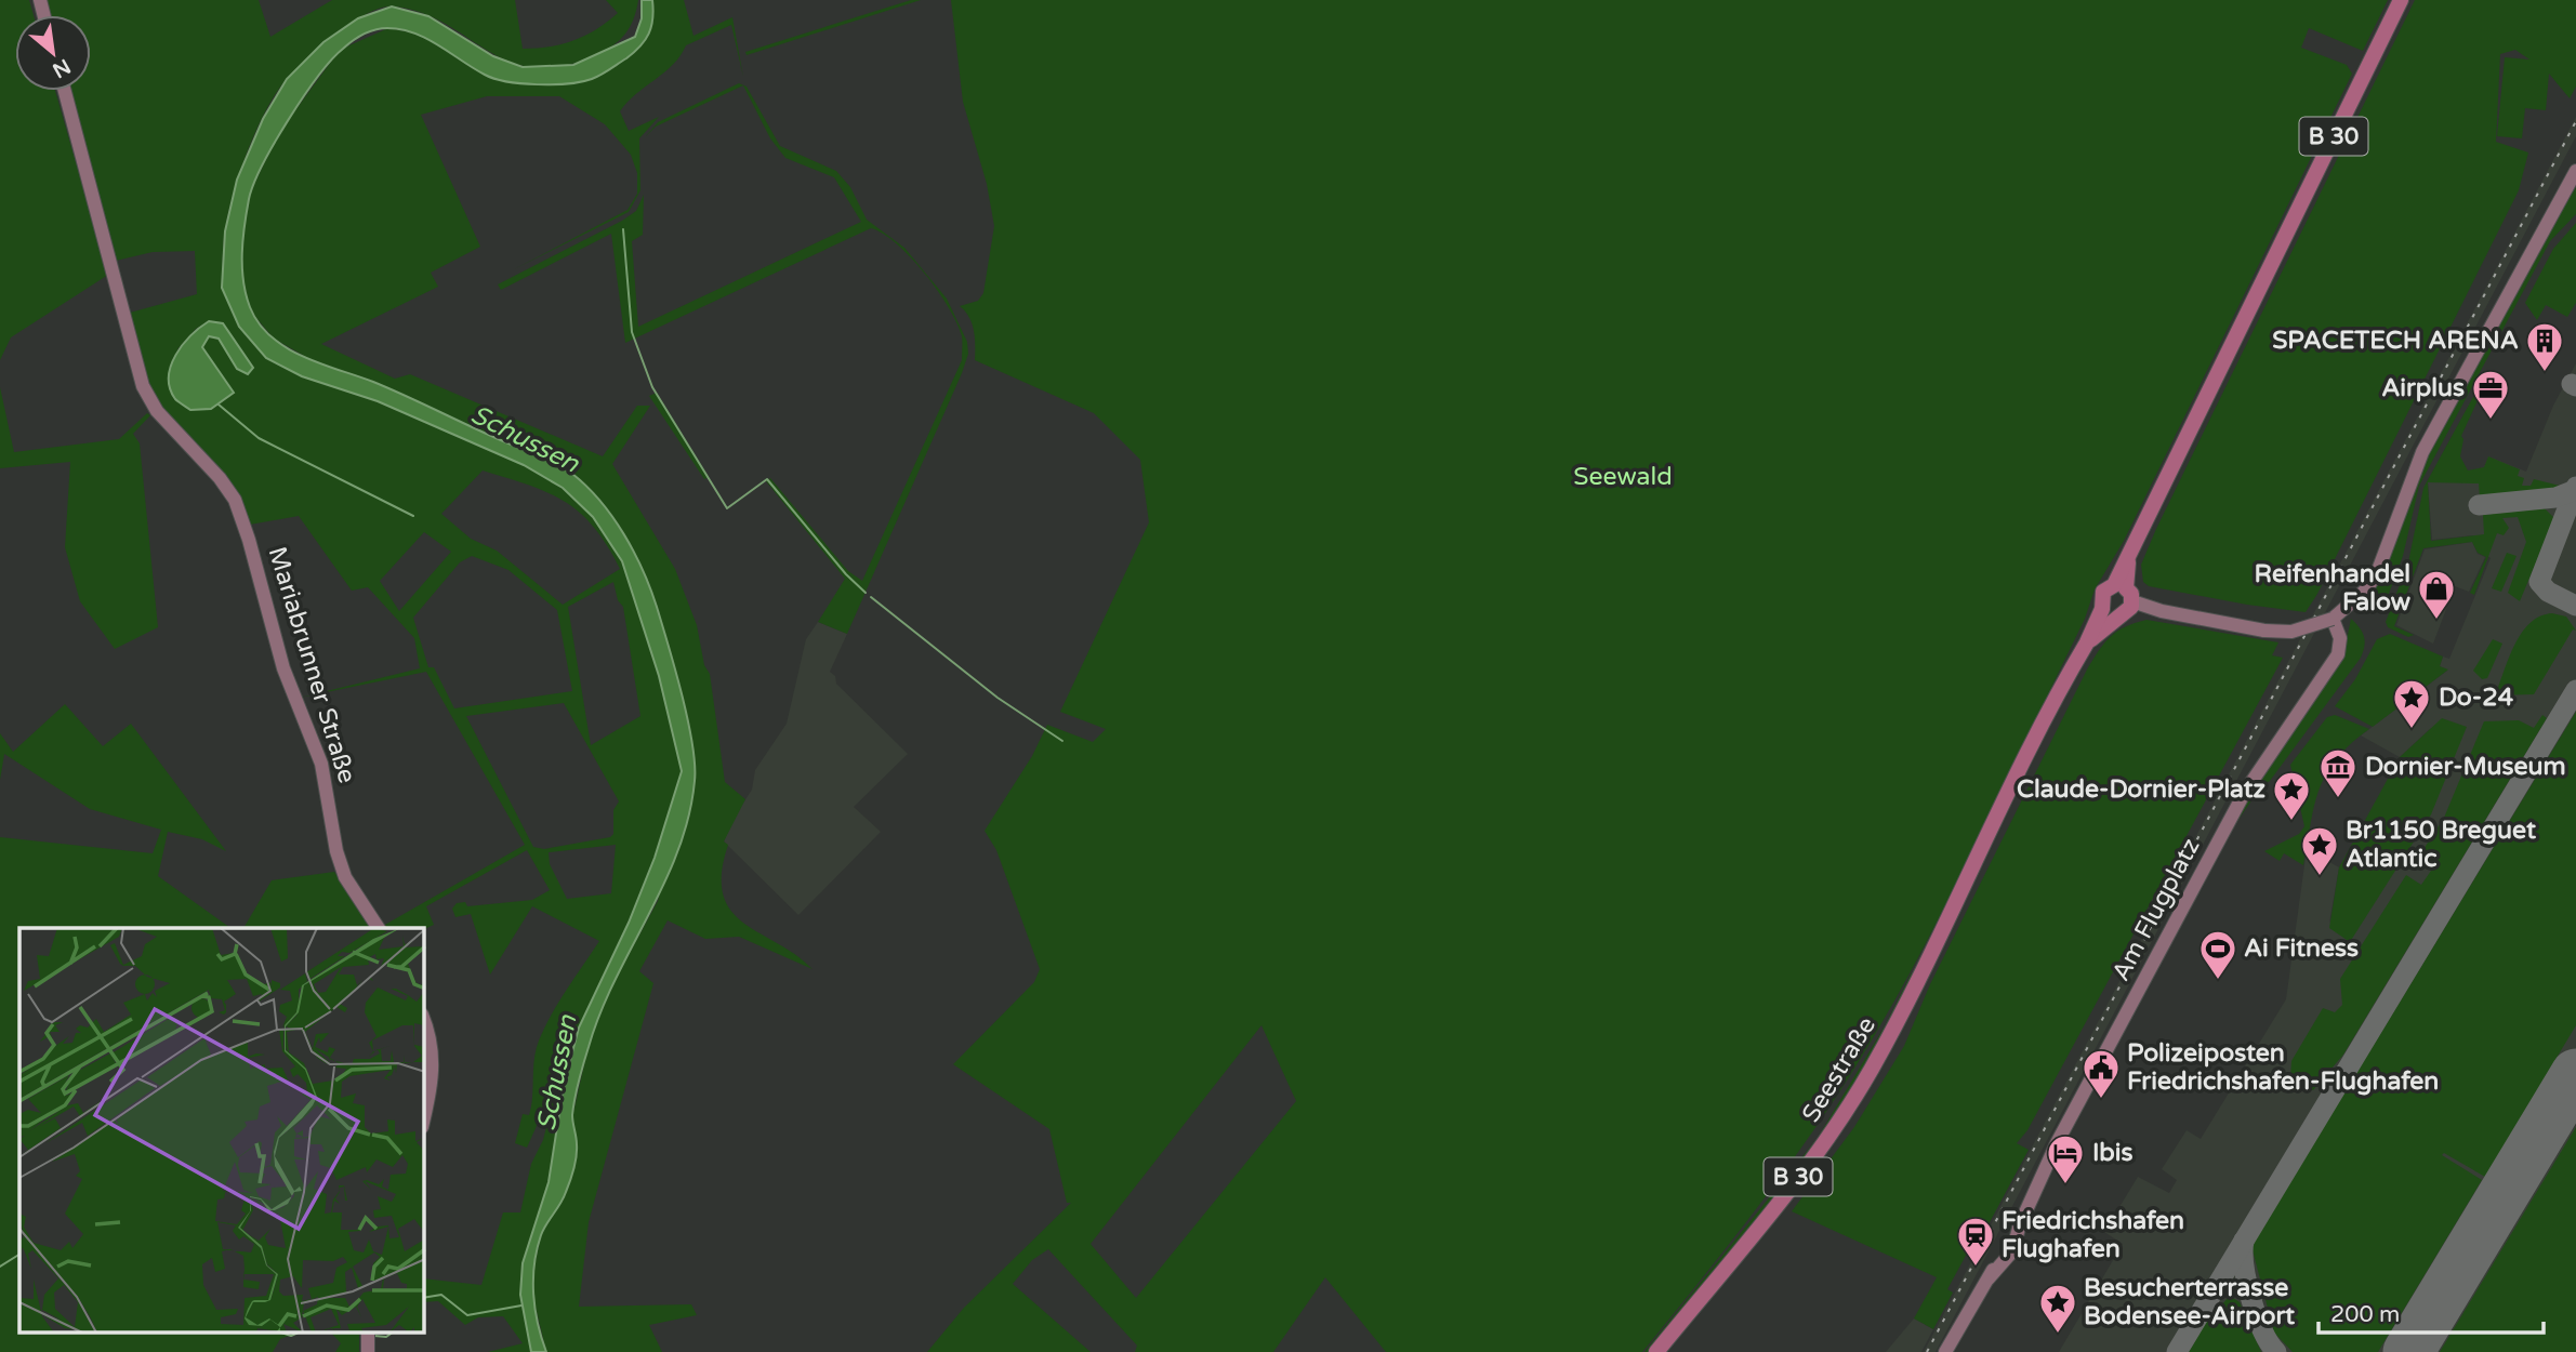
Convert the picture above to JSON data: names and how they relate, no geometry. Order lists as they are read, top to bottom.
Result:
{
  "streets": {
    "main road": ["B 30", "Seestraße"],
    "street": ["Mariabrunner Straße", "Am Flugplatz"]
  },
  "crossings": [
    ["B 30", "Seestraße"]
  ],
  "water": ["Schussen"],
  "parks": ["Seewald"],
  "places": {
    "building": ["SPACETECH ARENA"],
    "office": ["Airplus"],
    "shop": ["Reifenhandel Falow"],
    "place": [
      "Do-24",
      "Claude-Dornier-Platz",
      "Br1150 Breguet Atlantic",
      "Besucherterrasse Bodensee-Airport"
    ],
    "museum": ["Dornier-Museum"],
    "sports": ["Ai Fitness"],
    "public building": ["Polizeiposten Friedrichshafen-Flughafen"],
    "hotel": ["Ibis"],
    "station": ["Friedrichshafen Flughafen"]
  },
  "scale_bar": "200 m",
  "north": "bottom right"
}
